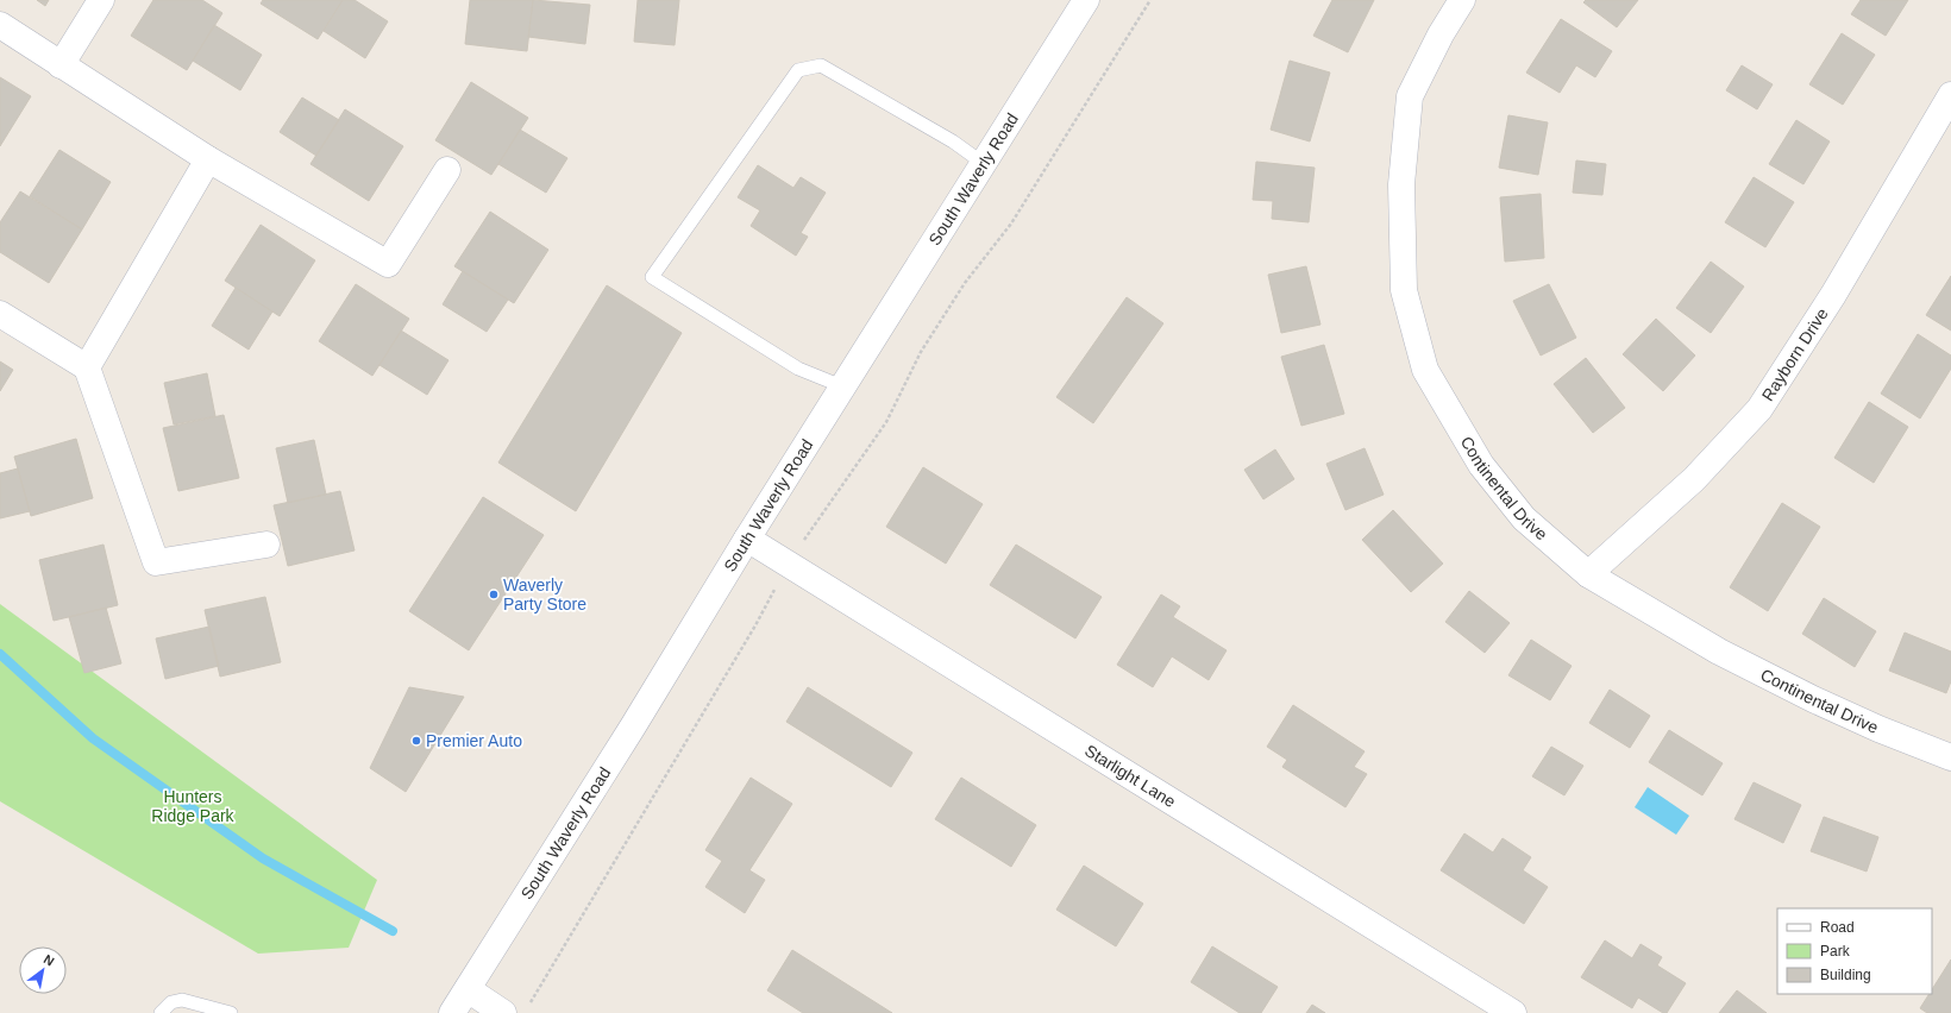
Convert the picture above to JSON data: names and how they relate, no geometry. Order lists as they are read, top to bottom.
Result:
{
  "streets": {
    "street": [
      "South Waverly Road",
      "Rayborn Drive",
      "Continental Drive",
      "Starlight Lane"
    ]
  },
  "crossings": [
    ["South Waverly Road", "Starlight Lane"],
    ["Rayborn Drive", "Continental Drive"]
  ],
  "parks": ["Hunters Ridge Park"],
  "places": ["Waverly Party Store", "Premier Auto"],
  "legend": ["Road", "Park", "Building"],
  "north": "top right"
}
